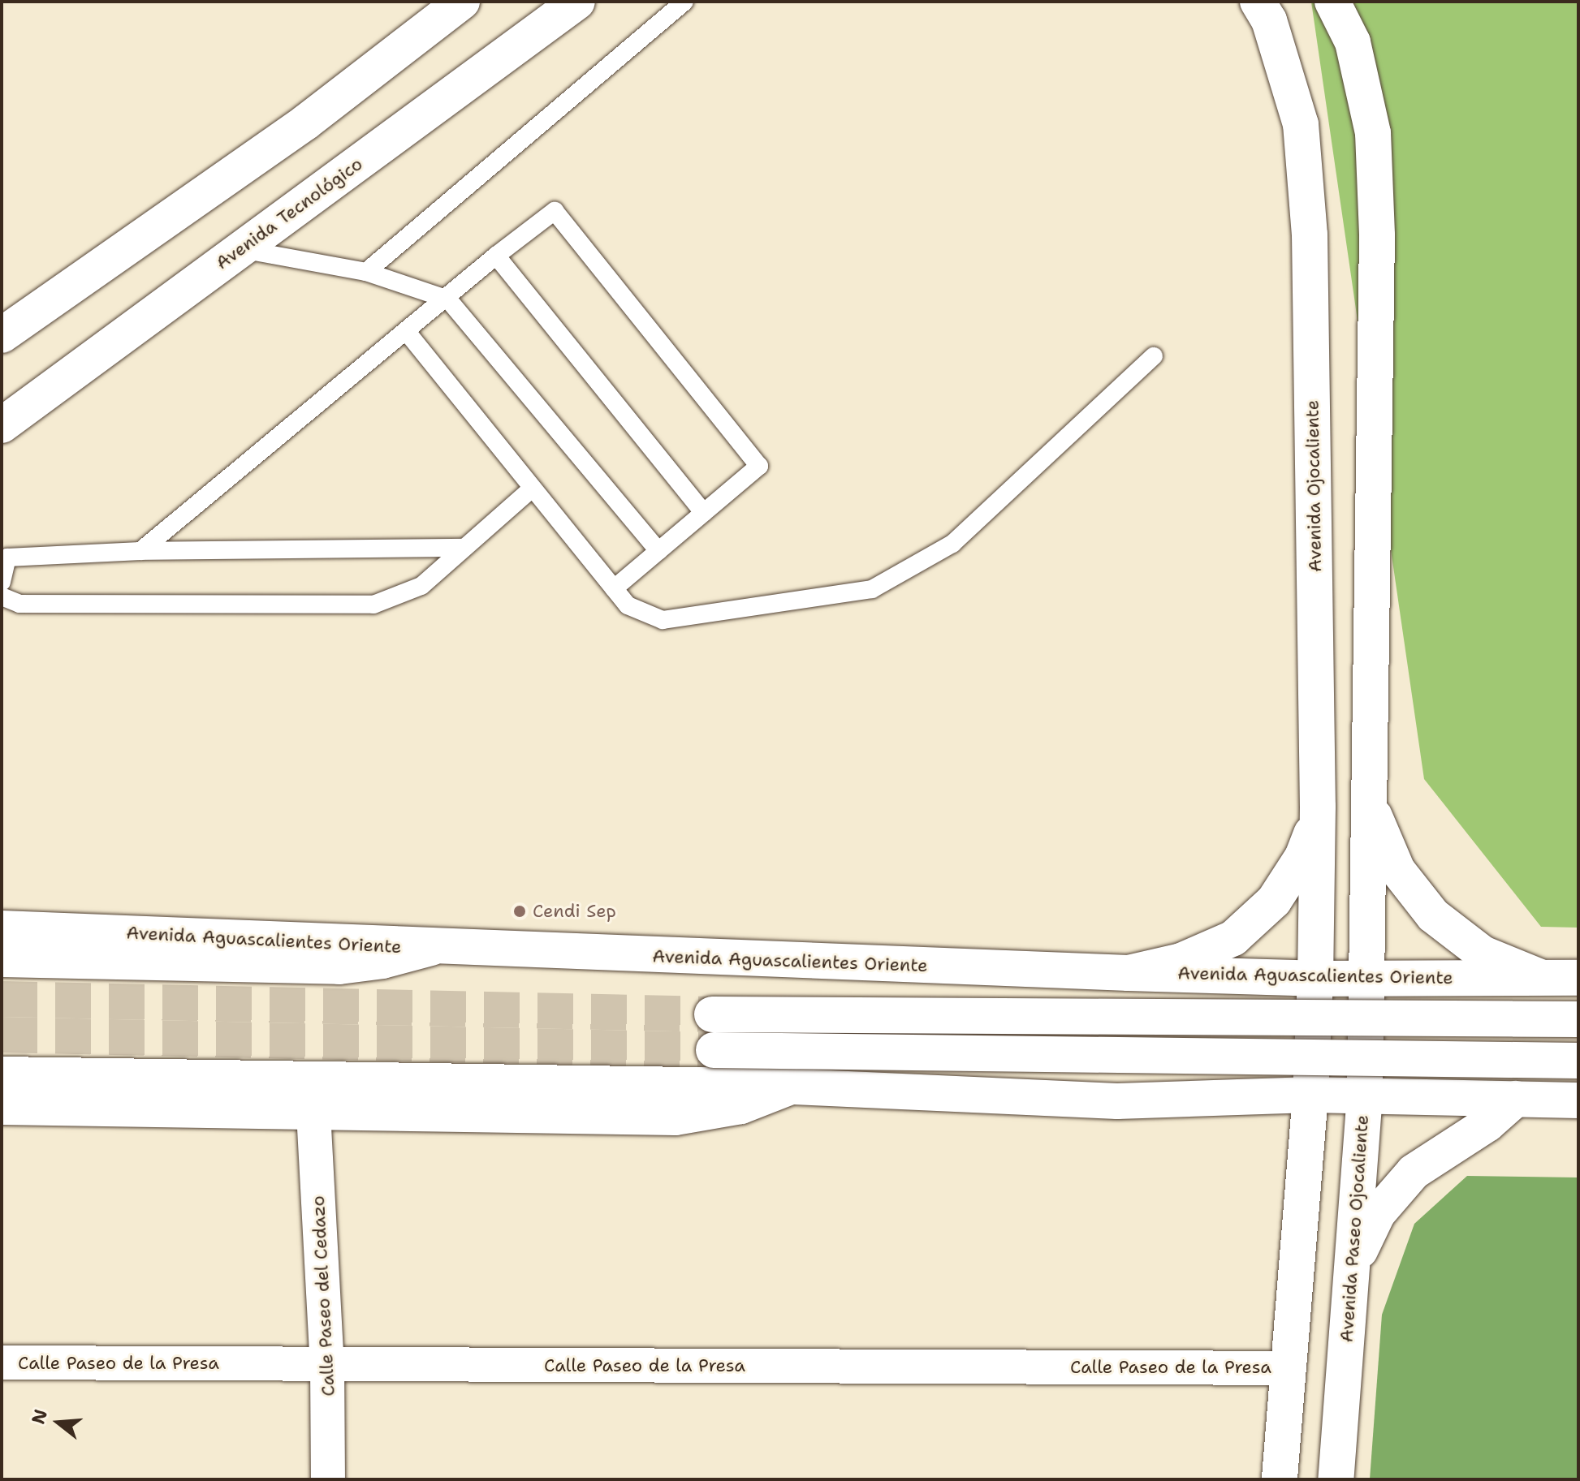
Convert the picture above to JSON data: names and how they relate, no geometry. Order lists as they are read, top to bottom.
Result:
{
  "streets": {
    "main road": [
      "Avenida Tecnológico",
      "Avenida Ojocaliente",
      "Avenida Aguascalientes Oriente",
      "Avenida Paseo Ojocaliente"
    ],
    "street": ["Calle Paseo del Cedazo", "Calle Paseo de la Presa"]
  },
  "crossings": [
    ["Avenida Ojocaliente", "Avenida Aguascalientes Oriente"],
    ["Avenida Aguascalientes Oriente", "Avenida Paseo Ojocaliente"],
    ["Calle Paseo del Cedazo", "Calle Paseo de la Presa"]
  ],
  "places": ["Cendi Sep"],
  "north": "left"
}
